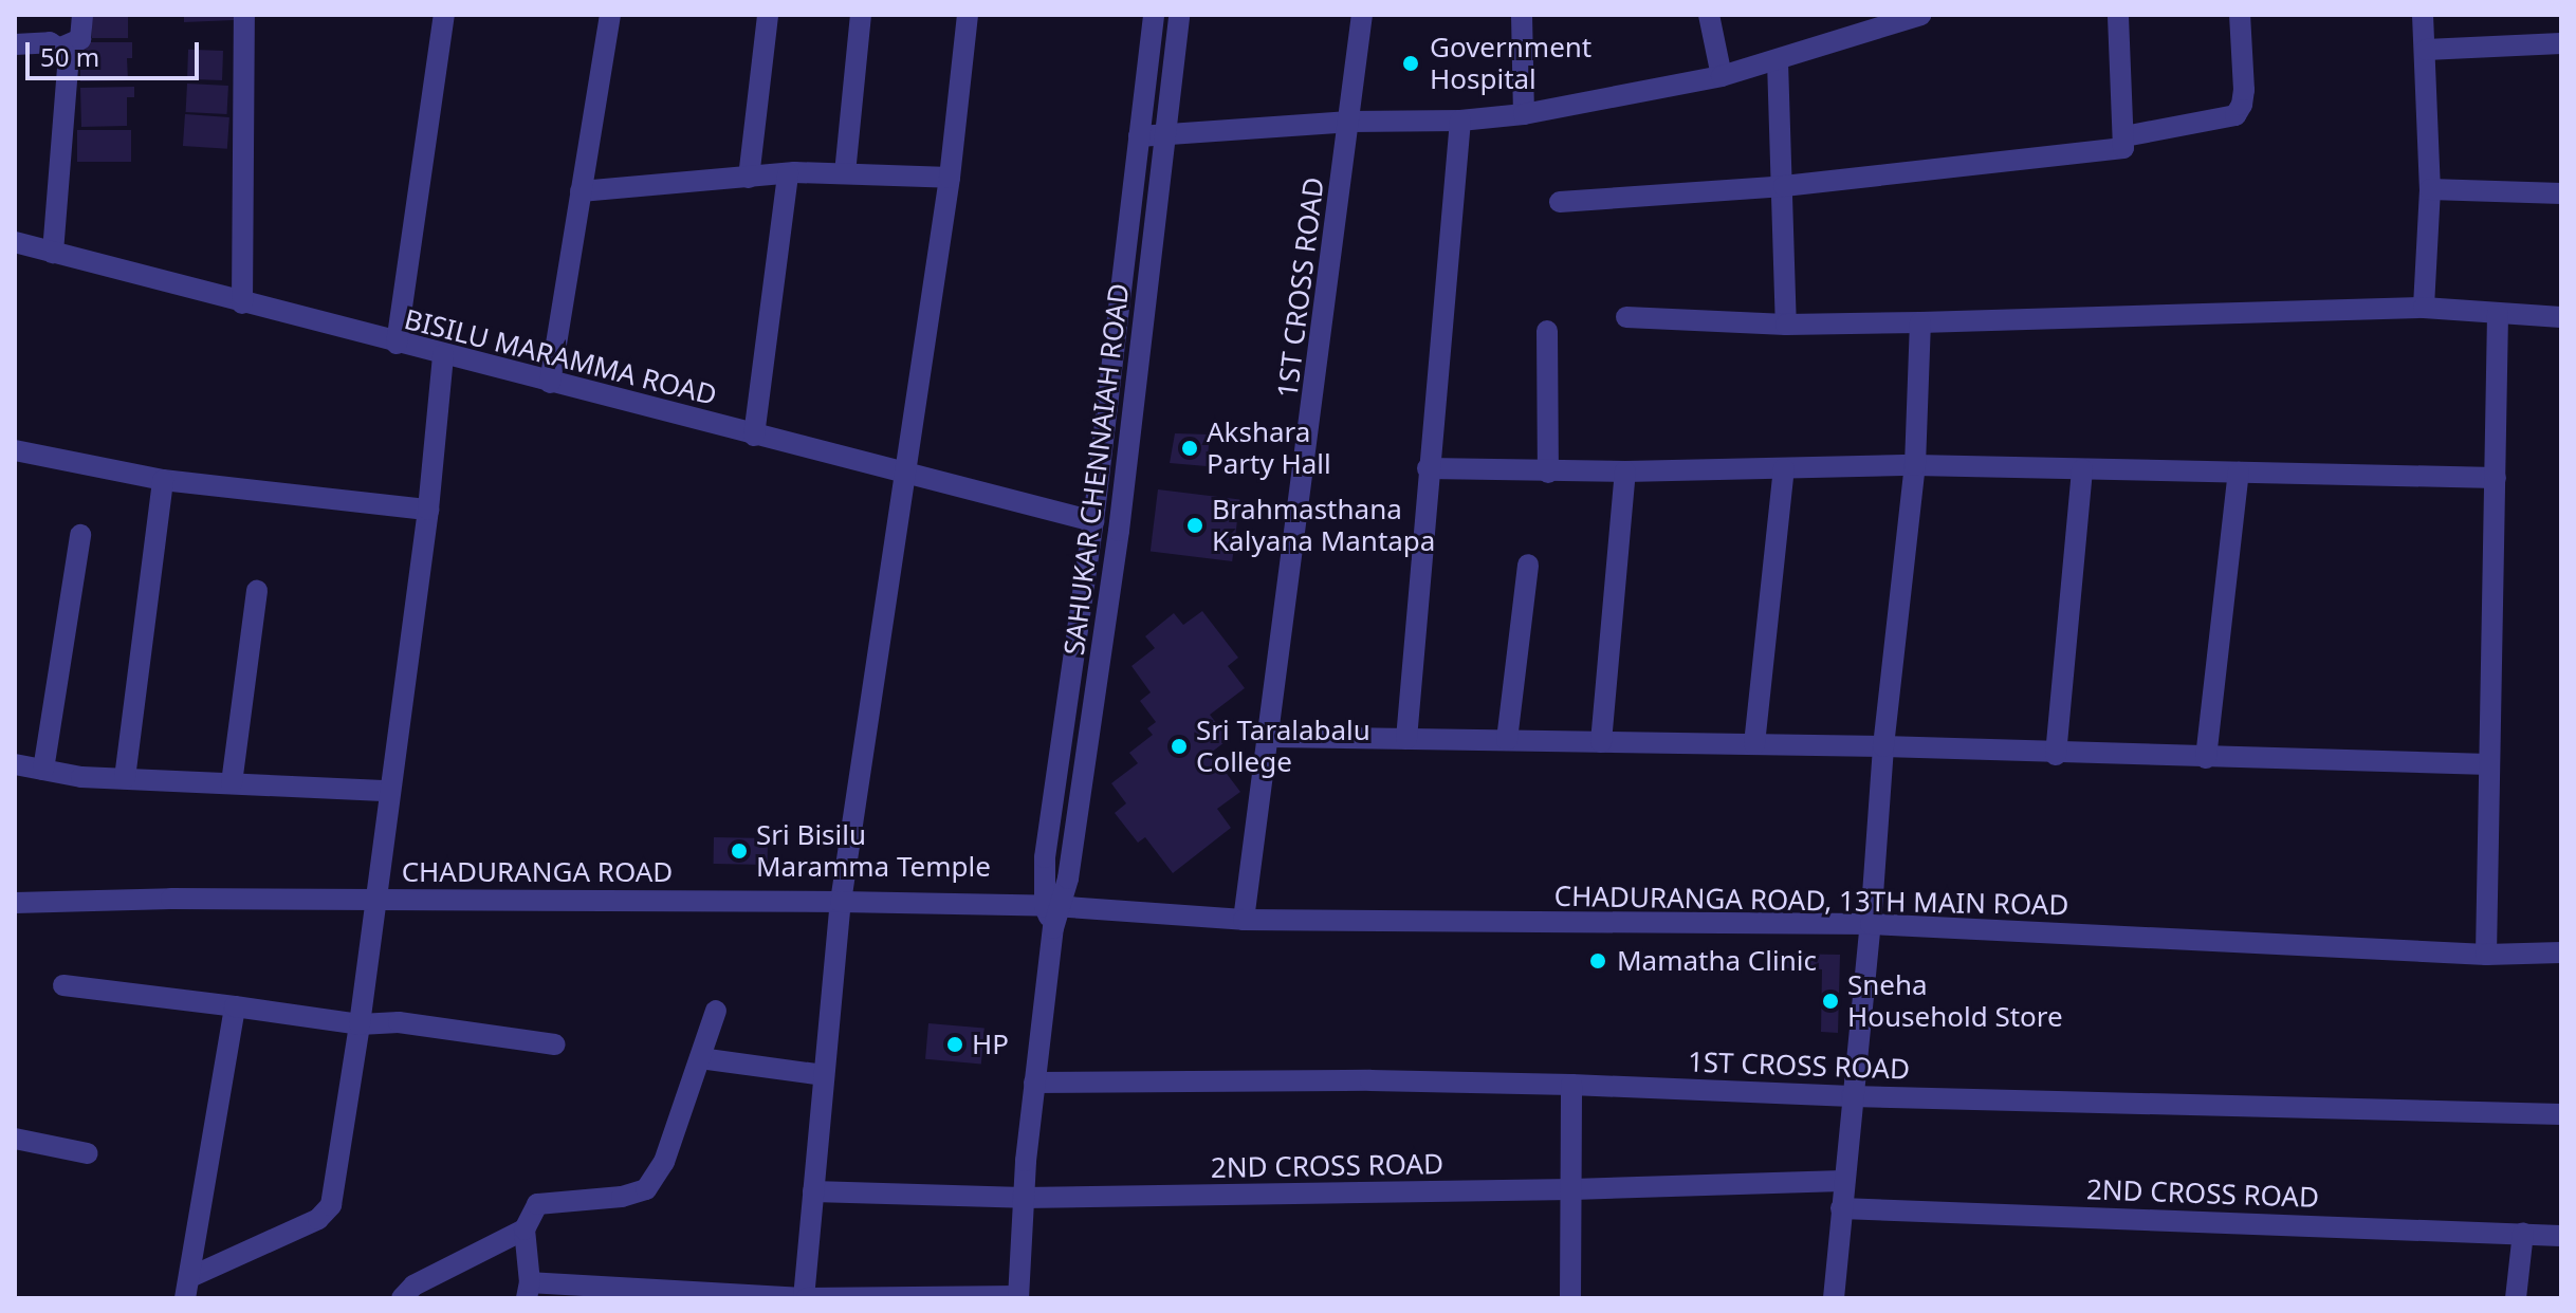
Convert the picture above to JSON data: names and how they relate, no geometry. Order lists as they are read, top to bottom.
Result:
{
  "streets": {
    "street": [
      "1ST CROSS ROAD",
      "BISILU MARAMMA ROAD",
      "SAHUKAR CHENNAIAH ROAD",
      "CHADURANGA ROAD",
      "CHADURANGA ROAD, 13TH MAIN ROAD",
      "2ND CROSS ROAD"
    ]
  },
  "crossings": [
    ["1ST CROSS ROAD", "SAHUKAR CHENNAIAH ROAD"],
    ["1ST CROSS ROAD", "CHADURANGA ROAD, 13TH MAIN ROAD"],
    ["BISILU MARAMMA ROAD", "SAHUKAR CHENNAIAH ROAD"],
    ["SAHUKAR CHENNAIAH ROAD", "CHADURANGA ROAD"],
    ["SAHUKAR CHENNAIAH ROAD", "CHADURANGA ROAD, 13TH MAIN ROAD"],
    ["SAHUKAR CHENNAIAH ROAD", "2ND CROSS ROAD"],
    ["CHADURANGA ROAD", "CHADURANGA ROAD, 13TH MAIN ROAD"]
  ],
  "places": [
    "Government Hospital",
    "Akshara Party Hall",
    "Brahmasthana Kalyana Mantapa",
    "Sri Taralabalu College",
    "Sri Bisilu Maramma Temple",
    "Mamatha Clinic",
    "Sneha Household Store",
    "HP"
  ],
  "scale_bar": "50 m"
}
